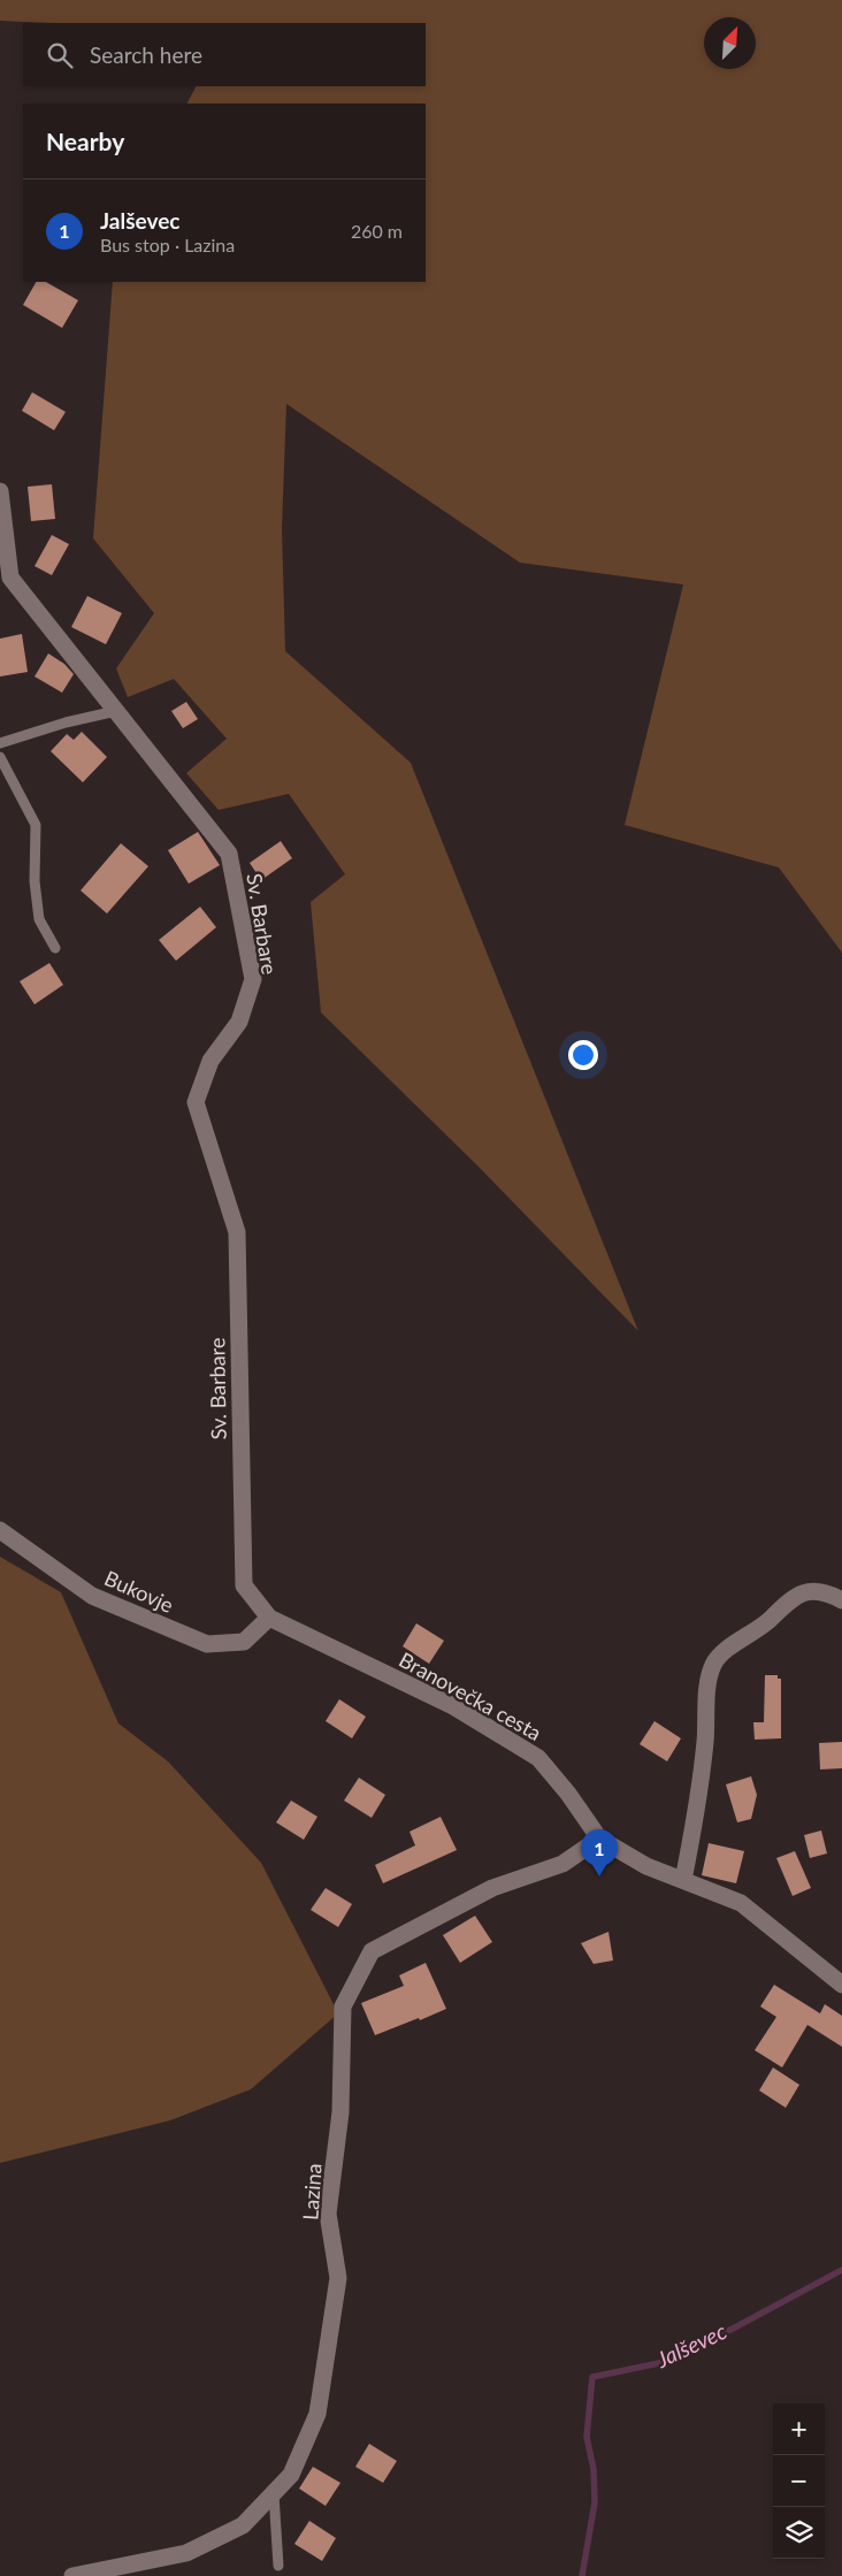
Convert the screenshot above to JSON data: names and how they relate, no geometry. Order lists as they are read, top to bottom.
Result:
{
  "streets": {
    "street": [
      "Sv. Barbare",
      "Bukovje",
      "Branovečka cesta",
      "Lazina"
    ]
  },
  "crossings": [
    ["Sv. Barbare", "Bukovje"],
    ["Sv. Barbare", "Branovečka cesta"],
    ["Bukovje", "Branovečka cesta"],
    ["Branovečka cesta", "Lazina"]
  ],
  "water": ["Jalševec"],
  "north": "top right",
  "page": {
    "search": "Search here",
    "heading": "Nearby",
    "list": [
      {
        "mark": "1",
        "name": "Jalševec",
        "note": "Bus stop · Lazina",
        "value": "260 m"
      }
    ],
    "pins": "1",
    "map_buttons": ["+", "−"]
  }
}
